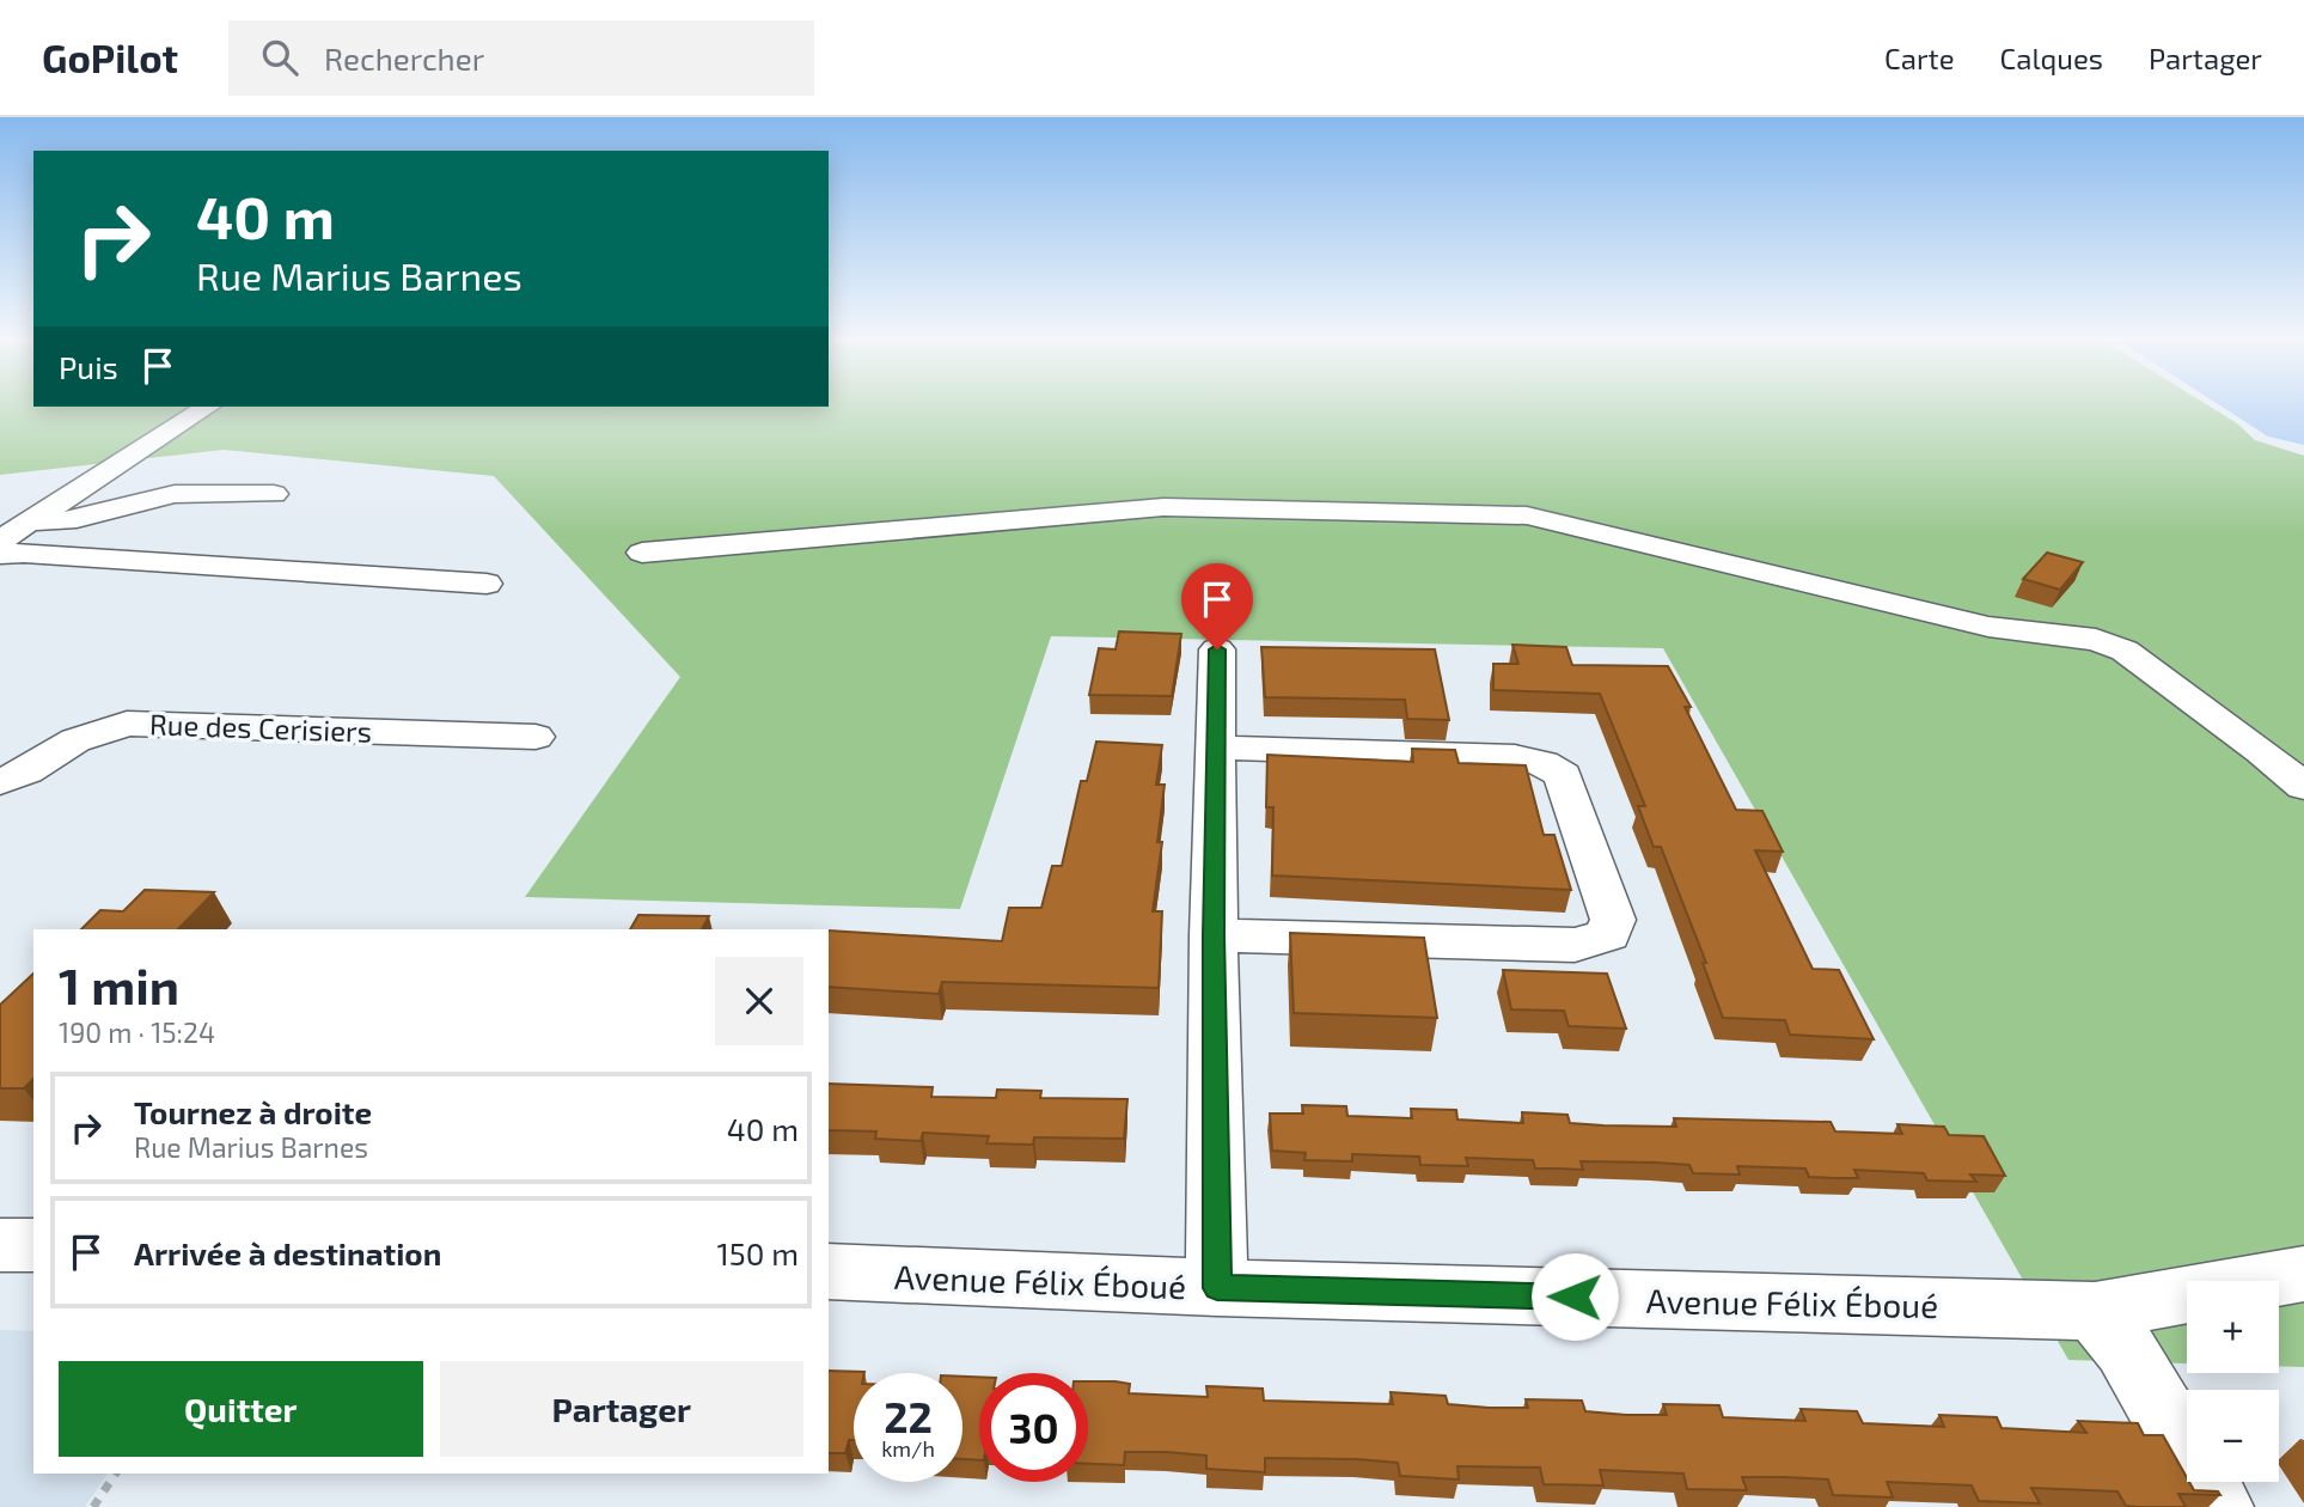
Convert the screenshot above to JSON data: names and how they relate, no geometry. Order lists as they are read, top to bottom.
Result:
{
  "streets": {
    "street": ["Rue des Cerisiers", "Avenue Félix Éboué"]
  },
  "page": {
    "header": "GoPilot",
    "search": "Rechercher",
    "nav": ["Carte", "Calques", "Partager"],
    "turn": ["40 m", "Rue Marius Barnes"],
    "then": "Puis",
    "heading": ["1 min", "190 m · 15:24"],
    "list": [
      {
        "name": "Tournez à droite",
        "note": "Rue Marius Barnes",
        "value": "40 m"
      },
      {
        "name": "Arrivée à destination",
        "value": "150 m"
      }
    ],
    "map_buttons": ["+", "−"],
    "buttons": ["Quitter", "Partager"],
    "speed": "22 km/h",
    "limit": "30"
  }
}
